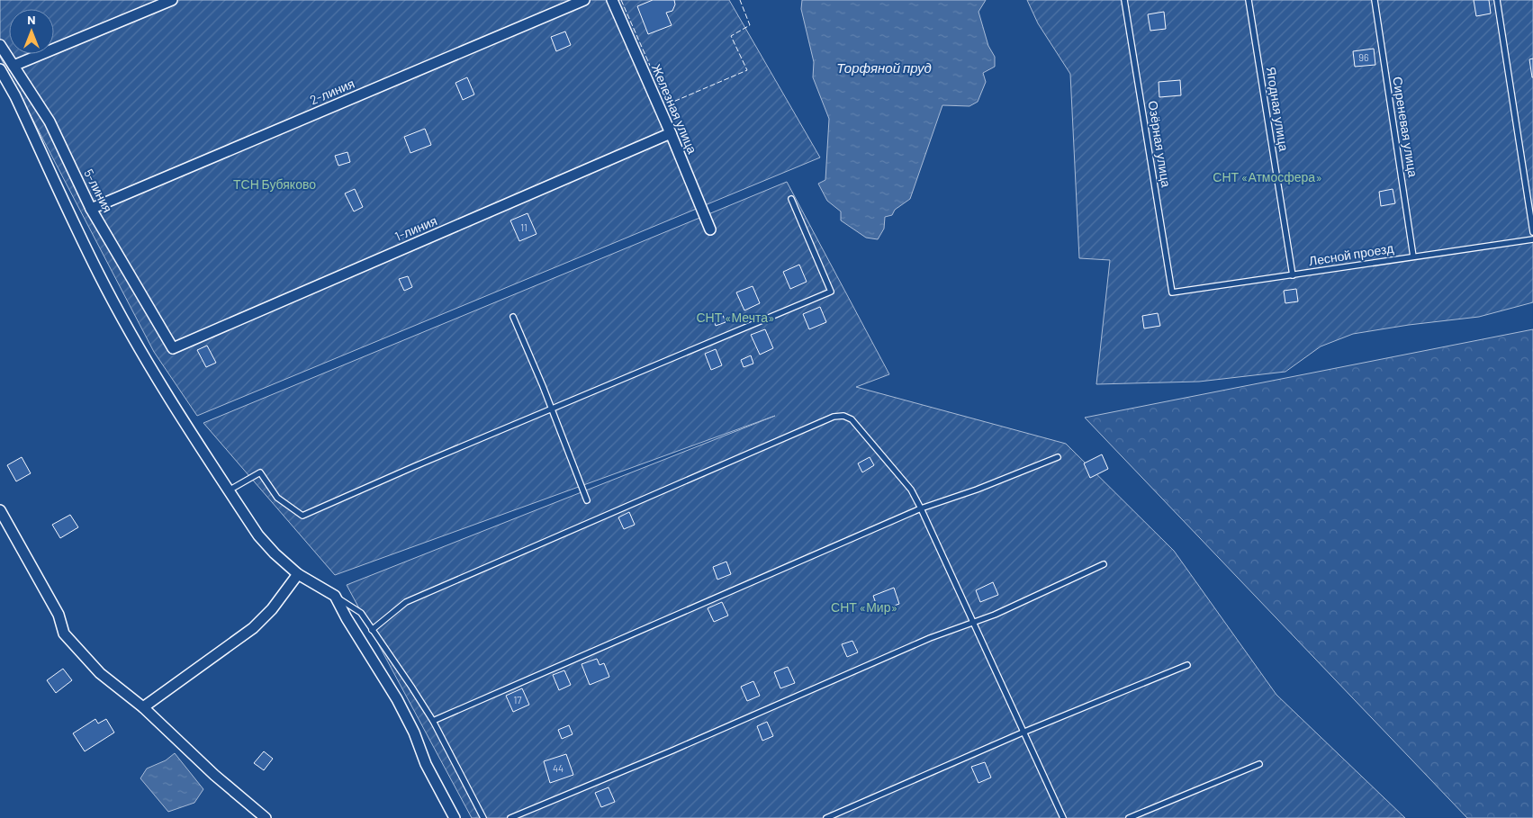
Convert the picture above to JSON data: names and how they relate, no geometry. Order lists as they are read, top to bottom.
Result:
{
  "streets": {
    "street": [
      "2-линия",
      "Железная улица",
      "5-линия",
      "1-линия"
    ],
    "lane": [
      "Ягодная улица",
      "Сиреневая улица",
      "Озёрная улица",
      "Лесной проезд"
    ]
  },
  "crossings": [
    ["2-линия", "5-линия"],
    ["Железная улица", "1-линия"],
    ["Ягодная улица", "Лесной проезд"],
    ["Сиреневая улица", "Лесной проезд"],
    ["Озёрная улица", "Лесной проезд"],
    ["5-линия", "1-линия"]
  ],
  "water": ["Торфяной пруд"],
  "parks": [
    "СНТ «Атмосфера»",
    "ТСН Бубяково",
    "СНТ «Мечта»",
    "СНТ «Мир»"
  ],
  "house_numbers": [
    "96",
    "11",
    "17",
    "44"
  ],
  "north": "top"
}
